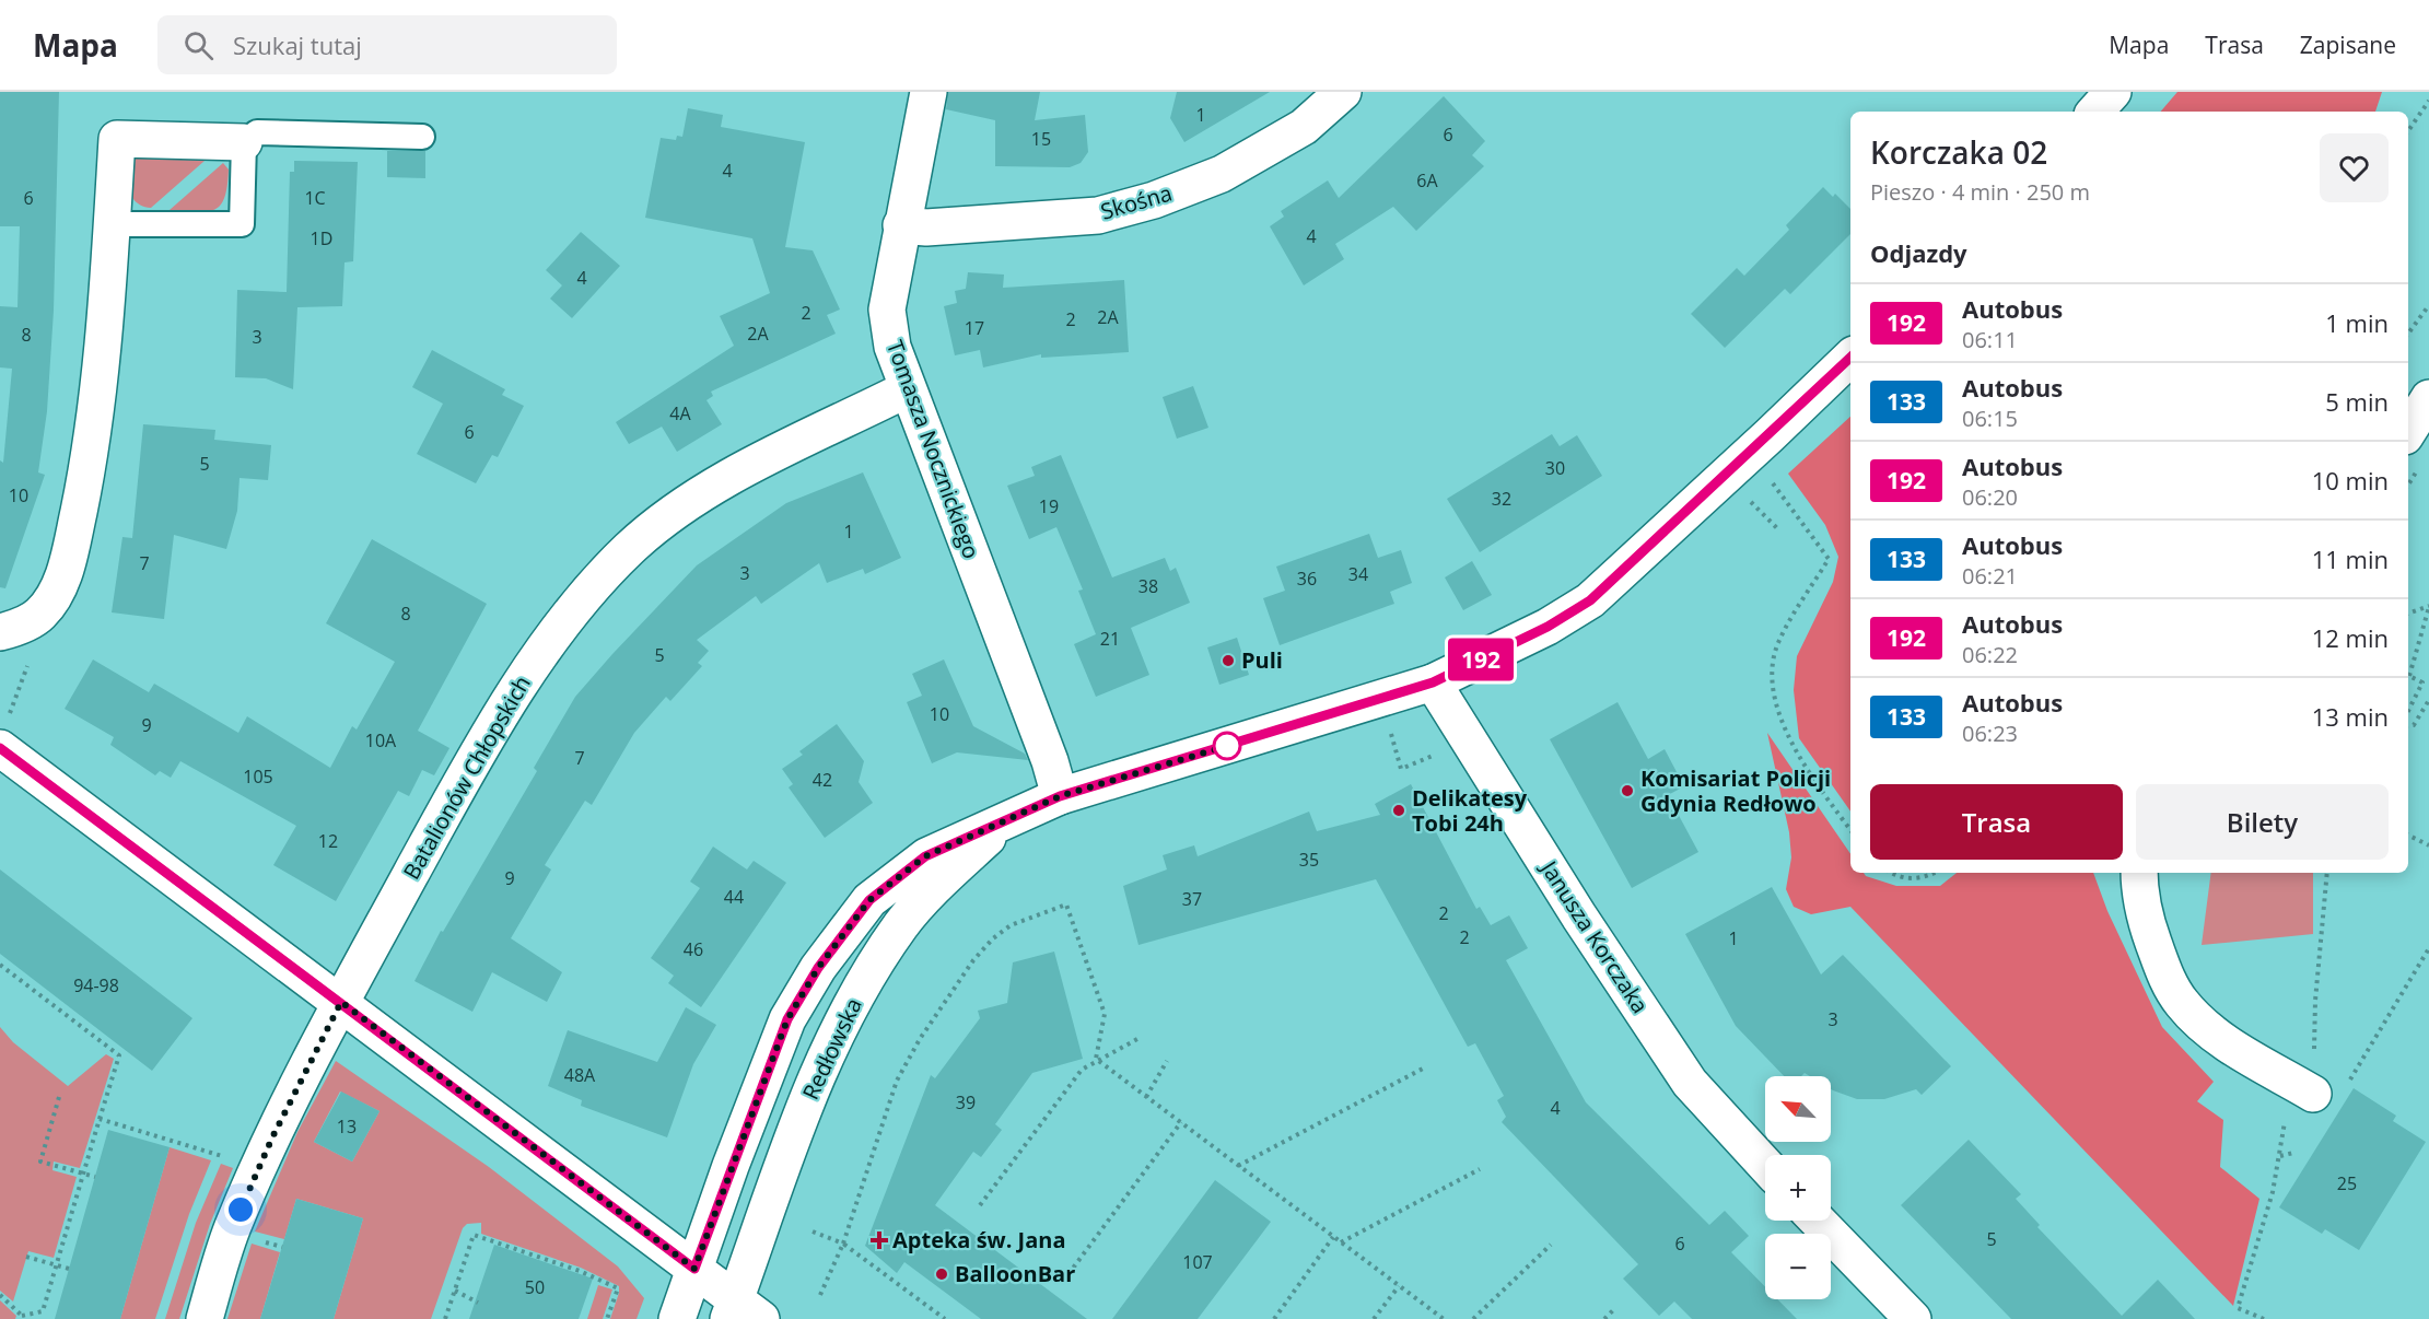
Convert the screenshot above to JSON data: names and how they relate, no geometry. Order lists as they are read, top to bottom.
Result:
{
  "streets": {
    "street": [
      "Skośna",
      "Tomasza Nocznickiego",
      "Batalionów Chłopskich",
      "Janusza Korczaka",
      "Redłowska"
    ]
  },
  "crossings": [
    ["Skośna", "Tomasza Nocznickiego"],
    ["Tomasza Nocznickiego", "Batalionów Chłopskich"],
    ["Tomasza Nocznickiego", "Redłowska"],
    ["Janusza Korczaka", "Redłowska"]
  ],
  "places": {
    "other": [
      "Puli",
      "Komisariat Policji Gdynia Redłowo",
      "Delikatesy Tobi 24h",
      "BalloonBar"
    ],
    "health": ["Apteka św. Jana"]
  },
  "lines": ["bus line 192"],
  "house_numbers": [
    "1",
    "6",
    "15",
    "4",
    "6A",
    "6",
    "1C",
    "4",
    "1D",
    "4",
    "2",
    "2A",
    "2",
    "17",
    "2A",
    "8",
    "3",
    "4A",
    "6",
    "5",
    "30",
    "10",
    "32",
    "19",
    "1",
    "7",
    "3",
    "34",
    "36",
    "38",
    "8",
    "21",
    "5",
    "10",
    "9",
    "10A",
    "7",
    "105",
    "42",
    "12",
    "35",
    "9",
    "44",
    "37",
    "2",
    "2",
    "1",
    "46",
    "94-98",
    "3",
    "48A",
    "39",
    "4",
    "13",
    "25",
    "5",
    "6",
    "107",
    "50"
  ],
  "north": "top left",
  "page": {
    "header": "Mapa",
    "search": "Szukaj tutaj",
    "nav": ["Mapa", "Trasa", "Zapisane"],
    "on_map": "192",
    "heading": [
      ["Korczaka 02", "Pieszo · 4 min · 250 m"],
      "Odjazdy"
    ],
    "list": [
      {
        "mark": "192",
        "name": "Autobus",
        "note": "06:11",
        "value": "1 min"
      },
      {
        "mark": "133",
        "name": "Autobus",
        "note": "06:15",
        "value": "5 min"
      },
      {
        "mark": "192",
        "name": "Autobus",
        "note": "06:20",
        "value": "10 min"
      },
      {
        "mark": "133",
        "name": "Autobus",
        "note": "06:21",
        "value": "11 min"
      },
      {
        "mark": "192",
        "name": "Autobus",
        "note": "06:22",
        "value": "12 min"
      },
      {
        "mark": "133",
        "name": "Autobus",
        "note": "06:23",
        "value": "13 min"
      }
    ],
    "buttons": ["Trasa", "Bilety"],
    "map_buttons": ["+", "−"]
  }
}
